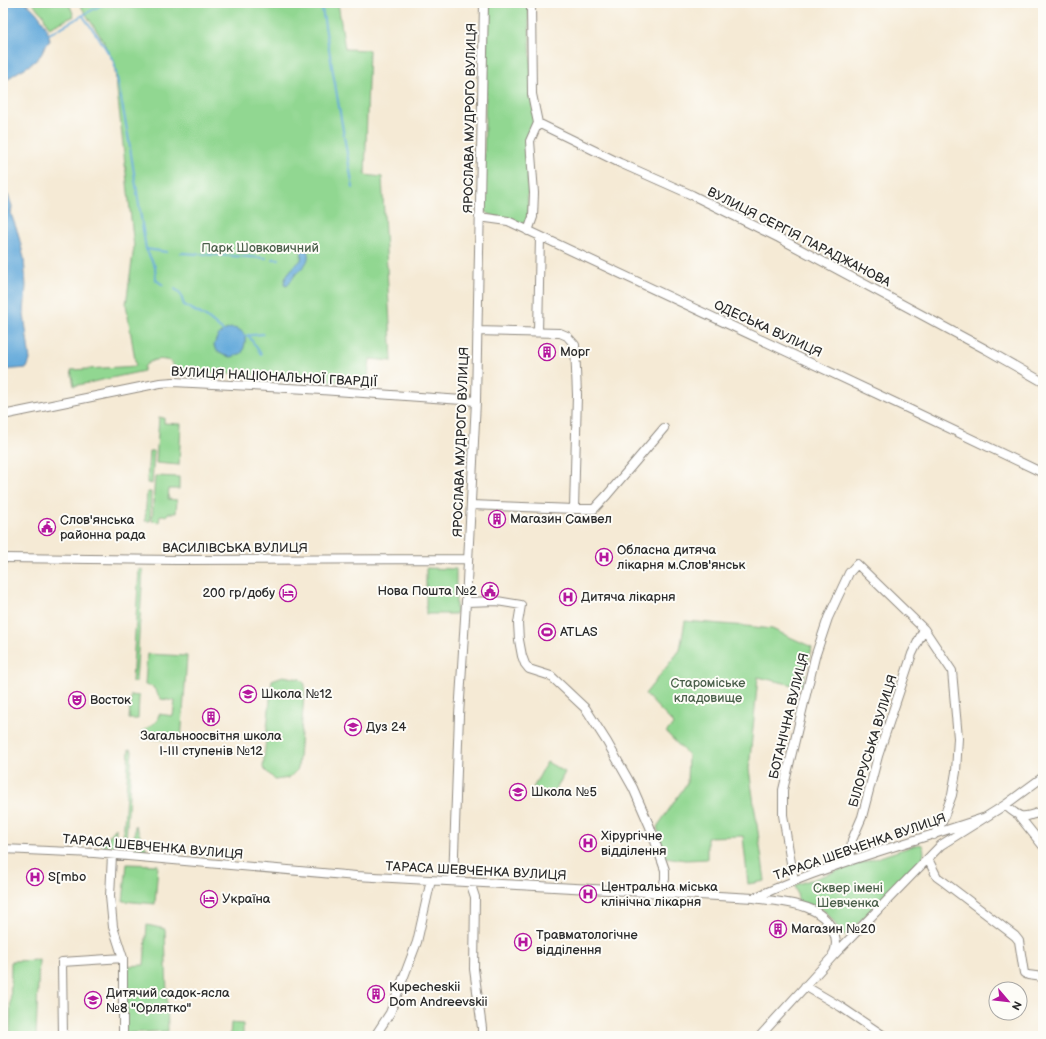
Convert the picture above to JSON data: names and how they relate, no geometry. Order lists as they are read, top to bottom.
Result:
{
  "streets": {
    "street": [
      "ЯРОСЛАВА МУДРОГО ВУЛИЦЯ",
      "ВУЛИЦЯ СЕРГІЯ ПАРАДЖАНОВА",
      "ОДЕСЬКА ВУЛИЦЯ",
      "ВУЛИЦЯ НАЦІОНАЛЬНОЇ ГВАРДІЇ",
      "ВАСИЛІВСЬКА ВУЛИЦЯ",
      "БОТАНІЧНА ВУЛИЦЯ",
      "БІЛОРУСЬКА ВУЛИЦЯ",
      "ТАРАСА ШЕВЧЕНКА ВУЛИЦЯ"
    ]
  },
  "crossings": [
    ["ЯРОСЛАВА МУДРОГО ВУЛИЦЯ", "ОДЕСЬКА ВУЛИЦЯ"],
    ["ЯРОСЛАВА МУДРОГО ВУЛИЦЯ", "ВУЛИЦЯ НАЦІОНАЛЬНОЇ ГВАРДІЇ"],
    ["ЯРОСЛАВА МУДРОГО ВУЛИЦЯ", "ВАСИЛІВСЬКА ВУЛИЦЯ"],
    ["ЯРОСЛАВА МУДРОГО ВУЛИЦЯ", "ТАРАСА ШЕВЧЕНКА ВУЛИЦЯ"],
    ["БОТАНІЧНА ВУЛИЦЯ", "БІЛОРУСЬКА ВУЛИЦЯ"],
    ["БОТАНІЧНА ВУЛИЦЯ", "ТАРАСА ШЕВЧЕНКА ВУЛИЦЯ"],
    ["БІЛОРУСЬКА ВУЛИЦЯ", "ТАРАСА ШЕВЧЕНКА ВУЛИЦЯ"]
  ],
  "parks": ["Парк Шовковичний", "Староміське кладовище", "Сквер імені Шевченка"],
  "places": {
    "building": [
      "Морг",
      "Магазин Самвел",
      "Загальноосвітня школа І-ІІІ ступенів №12",
      "Магазин №20",
      "Kupecheskii Dom Andreevskii"
    ],
    "public building": ["Слов'янська районна рада", "Нова Пошта №2"],
    "hospital": [
      "Обласна дитяча лікарня м.Слов'янськ",
      "Дитяча лікарня",
      "Хірургічне відділення",
      "S[mbo",
      "Центральна міська клінічна лікарня",
      "Травматологічне відділення"
    ],
    "hotel": ["200 гр/добу", "Україна"],
    "sports": ["ATLAS"],
    "school or university": [
      "Школа №12",
      "Дуз 24",
      "Школа №5",
      "Дитячий садок-ясла №8 \"Орлятко\""
    ],
    "theatre": ["Восток"]
  },
  "north": "bottom right"
}
